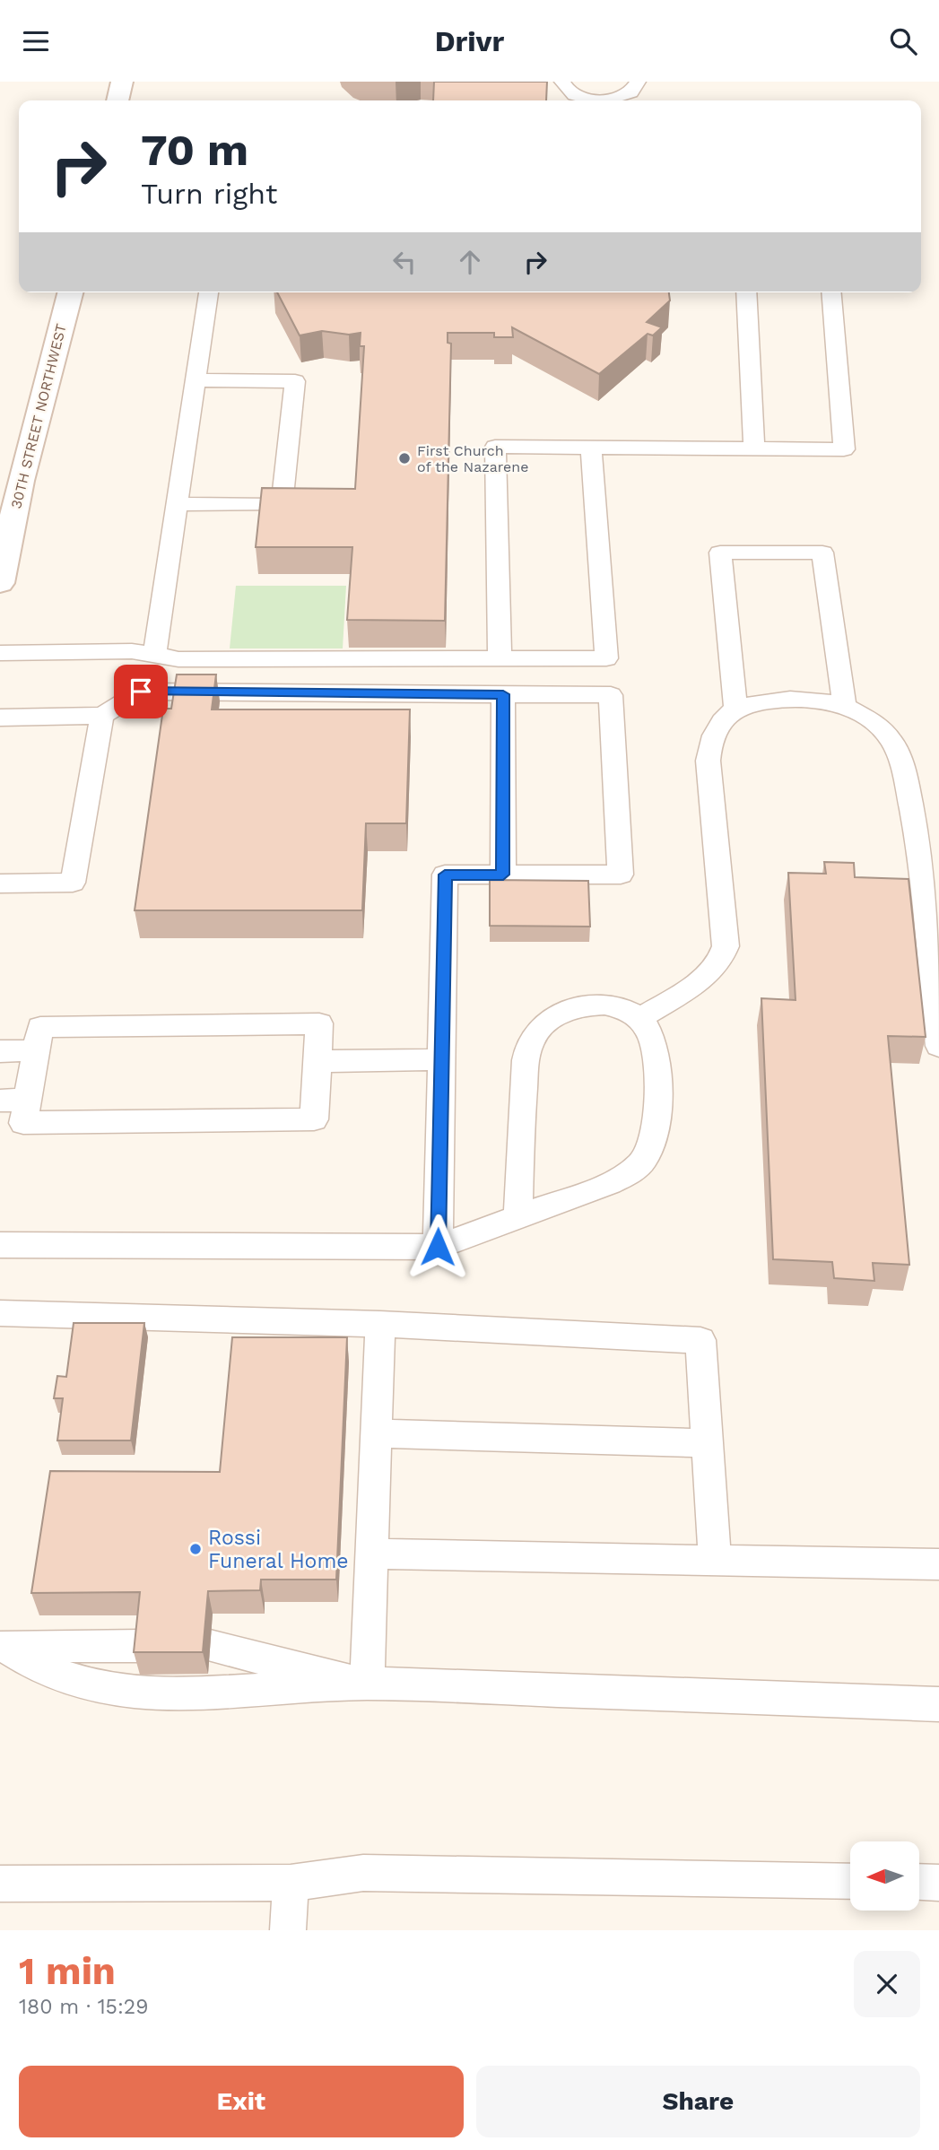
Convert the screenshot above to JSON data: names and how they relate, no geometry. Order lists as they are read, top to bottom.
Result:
{
  "streets": {
    "main road": ["30TH STREET NORTHWEST"]
  },
  "places": ["First Church of the Nazarene", "Rossi Funeral Home"],
  "north": "left",
  "page": {
    "header": "Drivr",
    "turn": ["70 m", "Turn right"],
    "heading": ["1 min", "180 m · 15:29"],
    "buttons": ["Exit", "Share"]
  }
}
